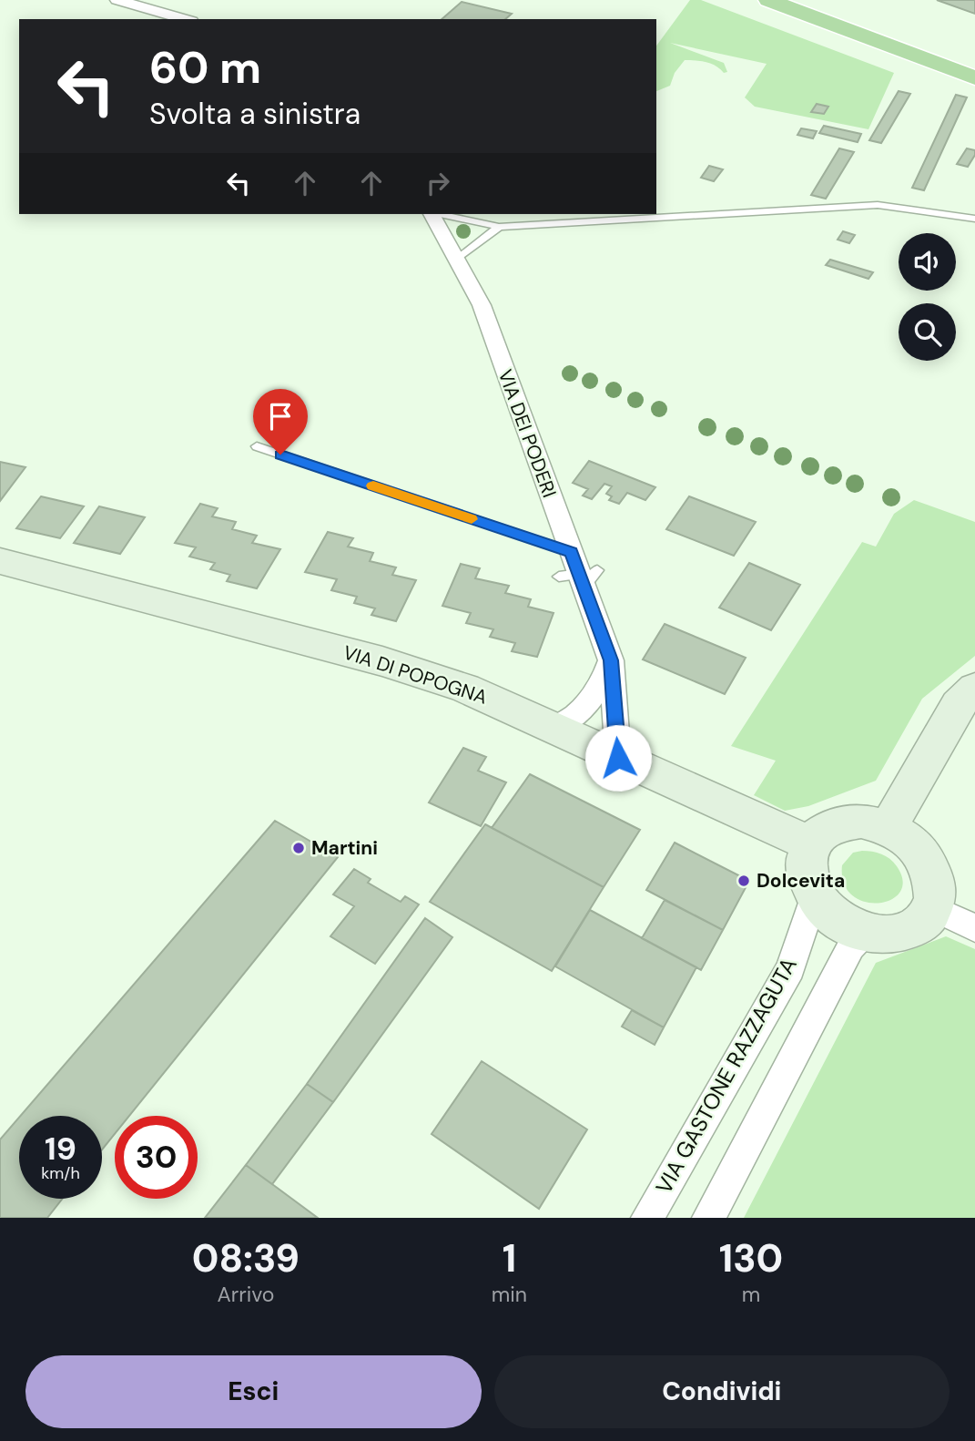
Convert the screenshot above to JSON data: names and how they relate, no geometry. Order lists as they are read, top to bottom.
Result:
{
  "streets": {
    "main road": ["VIA DI POPOGNA"],
    "street": ["VIA DEI PODERI", "VIA GASTONE RAZZAGUTA"]
  },
  "crossings": [
    ["VIA DEI PODERI", "VIA DI POPOGNA"],
    ["VIA DI POPOGNA", "VIA GASTONE RAZZAGUTA"]
  ],
  "places": ["Martini", "Dolcevita"],
  "page": {
    "turn": ["60 m", "Svolta a sinistra"],
    "speed": "19 km/h",
    "limit": "30",
    "eta": [
      "08:39",
      "Arrivo",
      "1",
      "min",
      "130",
      "m"
    ],
    "buttons": ["Esci", "Condividi"]
  }
}
